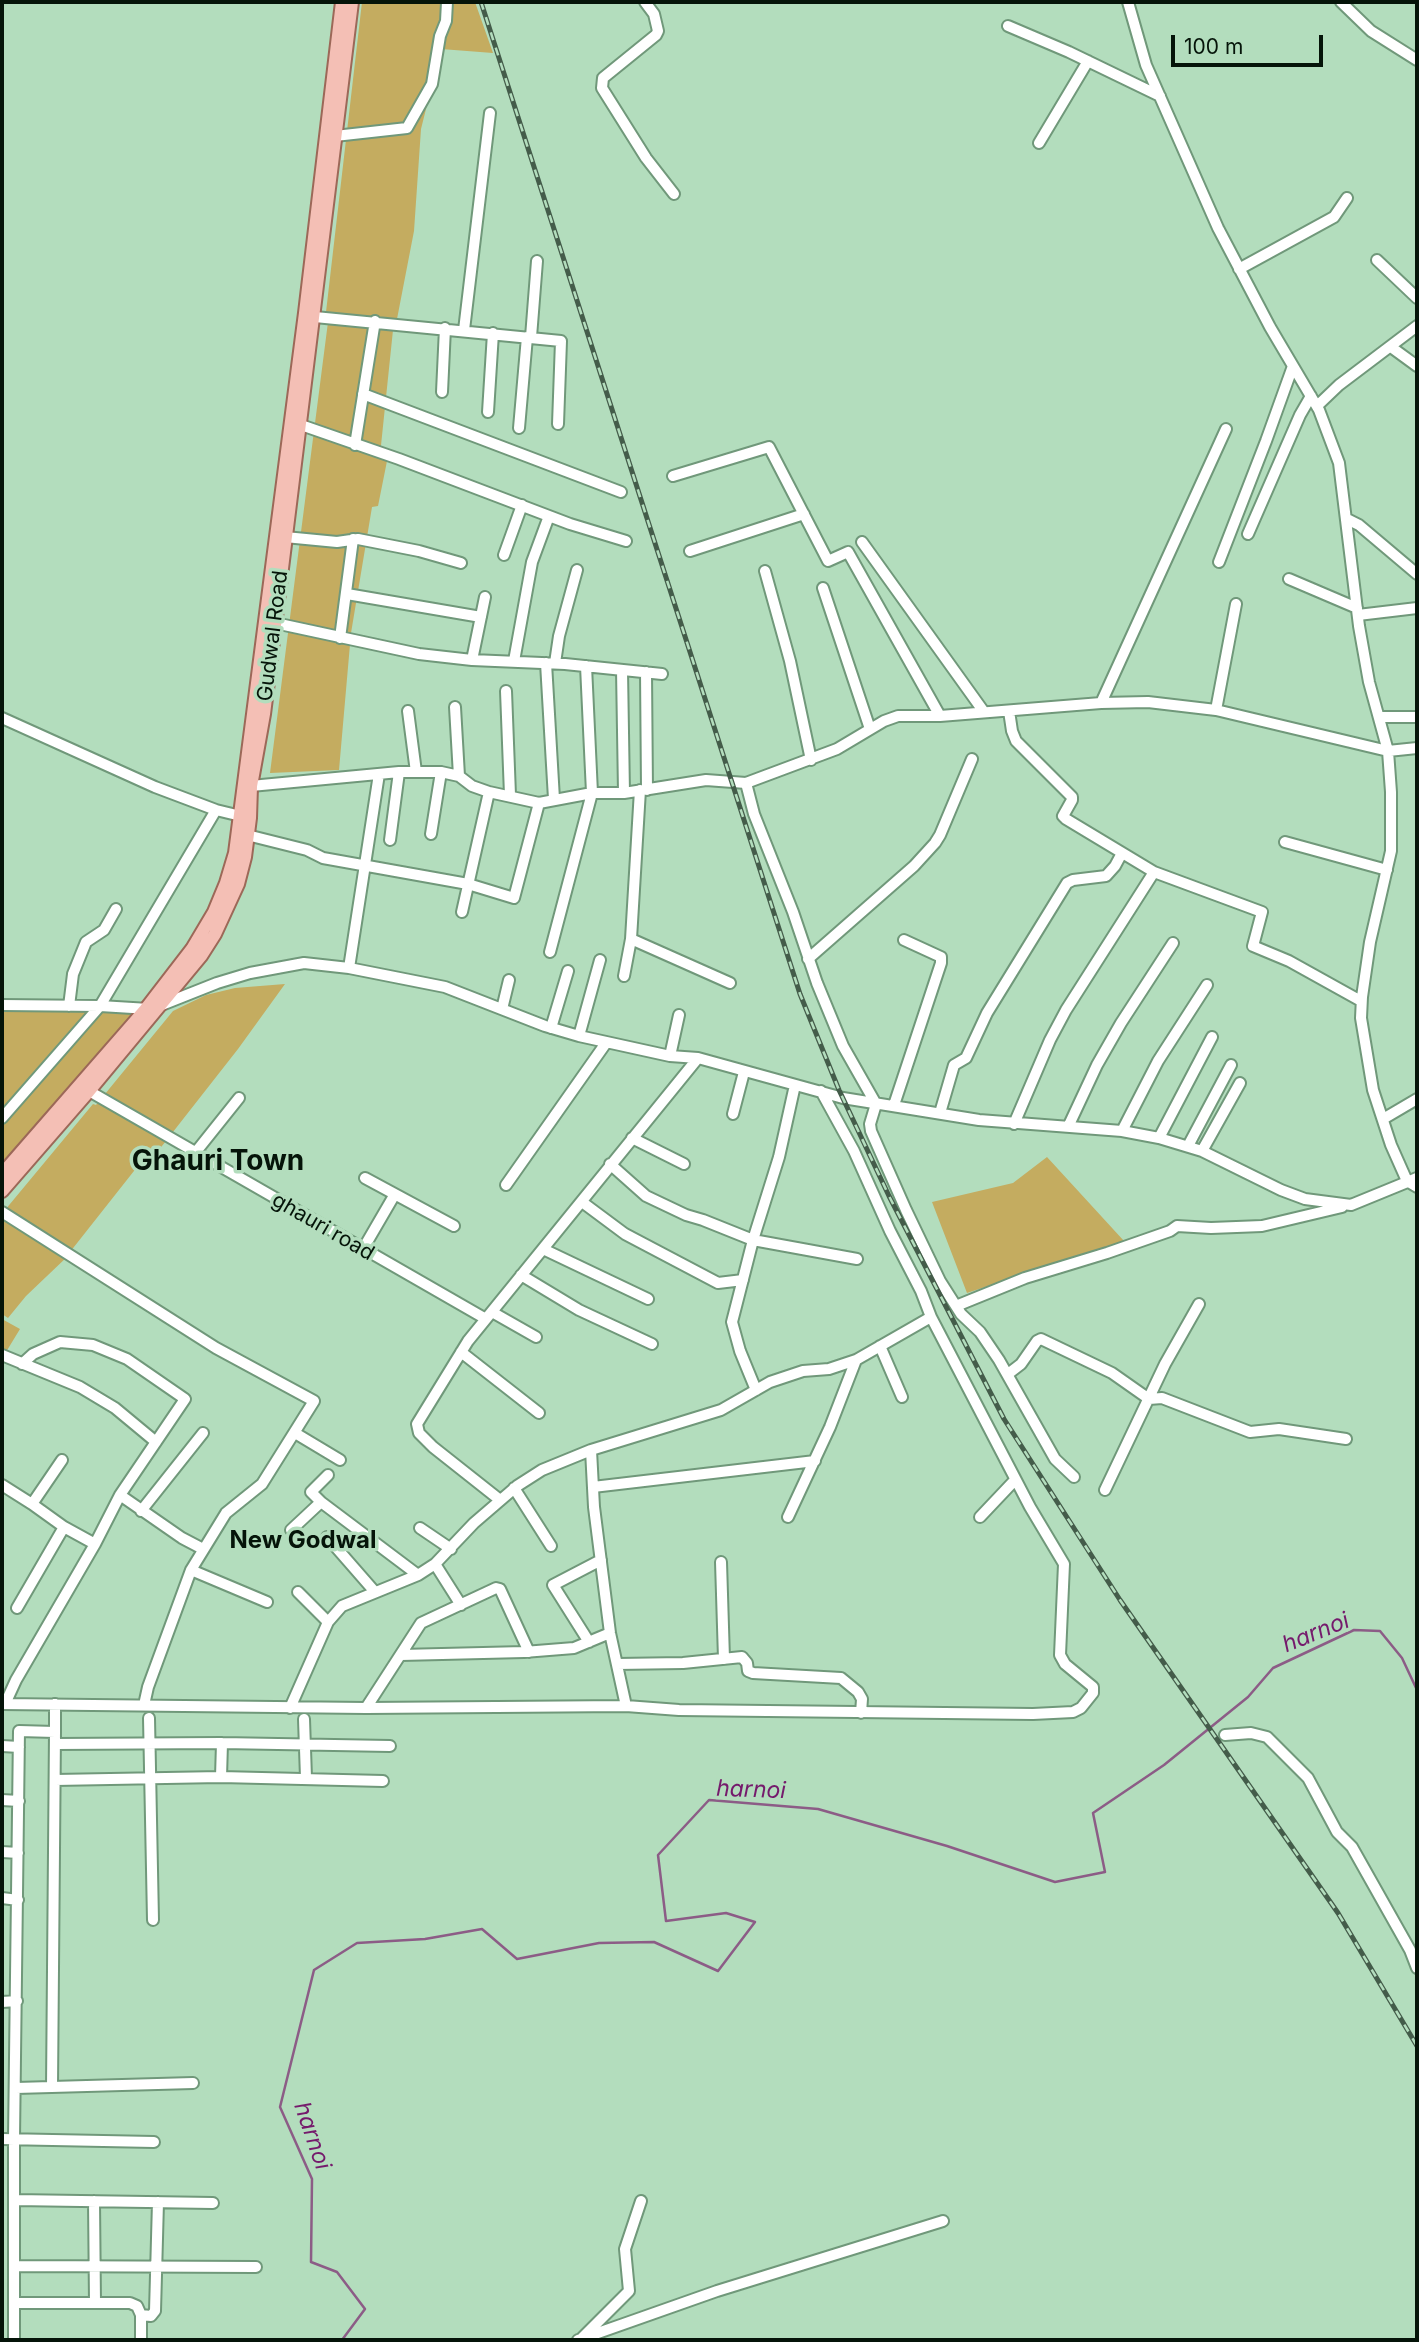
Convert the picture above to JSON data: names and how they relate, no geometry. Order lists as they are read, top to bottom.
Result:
{
  "streets": {
    "main road": ["Gudwal Road"],
    "street": ["ghauri road"]
  },
  "crossings": [
    ["Gudwal Road", "ghauri road"]
  ],
  "districts": ["Ghauri Town", "New Godwal"],
  "water": ["harnoi"],
  "scale_bar": "100 m"
}
